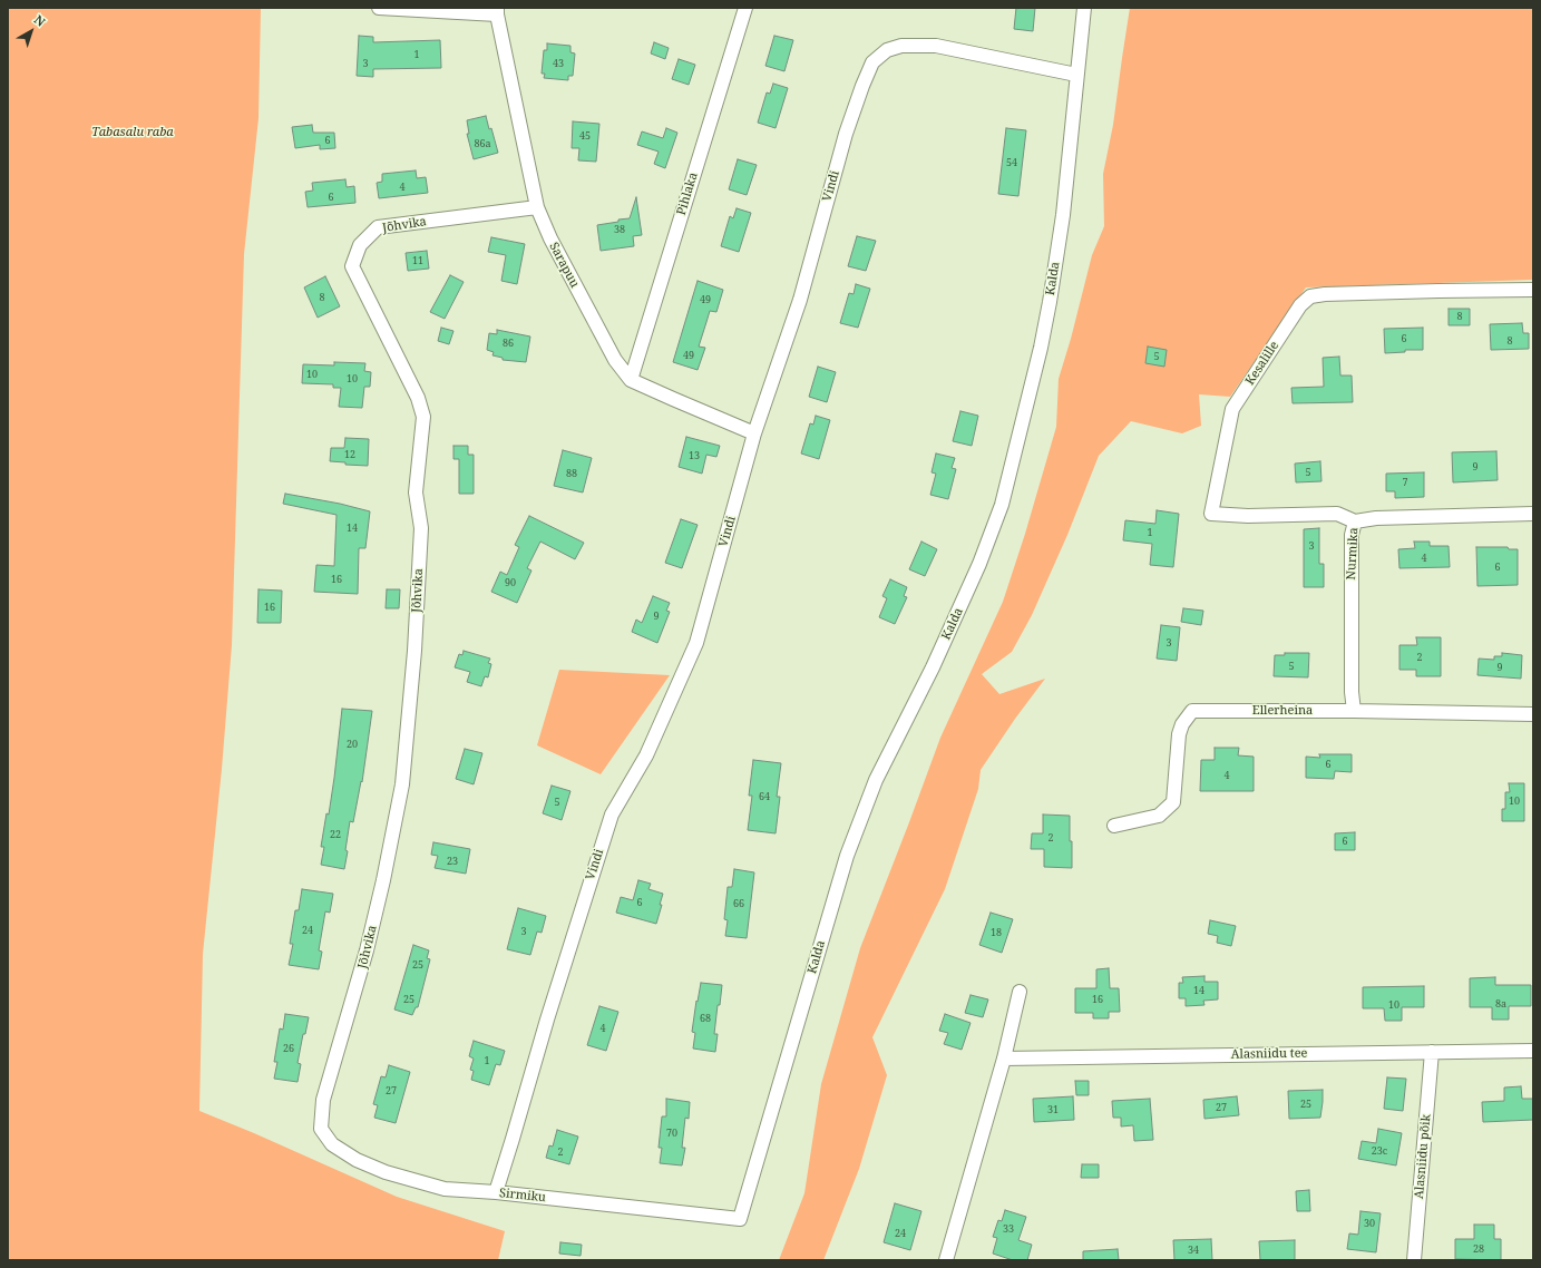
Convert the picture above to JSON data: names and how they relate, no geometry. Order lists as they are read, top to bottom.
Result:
{
  "streets": {
    "street": [
      "Vindi",
      "Pihlaka",
      "Jõhvika",
      "Sarapuu",
      "Kalda",
      "Kesalille",
      "Nurmika",
      "Ellerheina",
      "Alasniidu tee",
      "Alasniidu põik",
      "Sirmiku"
    ]
  },
  "crossings": [
    ["Vindi", "Sarapuu"],
    ["Vindi", "Kalda"],
    ["Vindi", "Sirmiku"],
    ["Pihlaka", "Sarapuu"],
    ["Jõhvika", "Sarapuu"],
    ["Jõhvika", "Sirmiku"],
    ["Kalda", "Sirmiku"],
    ["Kesalille", "Nurmika"],
    ["Nurmika", "Ellerheina"],
    ["Alasniidu tee", "Alasniidu põik"]
  ],
  "parks": ["Tabasalu raba"],
  "house_numbers": [
    "1",
    "3",
    "43",
    "45",
    "6",
    "86a",
    "54",
    "4",
    "6",
    "38",
    "11",
    "8",
    "49",
    "8",
    "6",
    "8",
    "86",
    "49",
    "5",
    "10",
    "10",
    "12",
    "13",
    "9",
    "5",
    "88",
    "7",
    "14",
    "1",
    "3",
    "4",
    "6",
    "16",
    "90",
    "16",
    "9",
    "3",
    "2",
    "5",
    "9",
    "20",
    "6",
    "4",
    "64",
    "10",
    "5",
    "22",
    "2",
    "6",
    "23",
    "6",
    "66",
    "24",
    "3",
    "18",
    "25",
    "14",
    "25",
    "16",
    "8a",
    "10",
    "68",
    "4",
    "26",
    "1",
    "27",
    "25",
    "27",
    "31",
    "70",
    "23c",
    "2",
    "30",
    "33",
    "24",
    "28",
    "34"
  ],
  "north": "top right"
}
